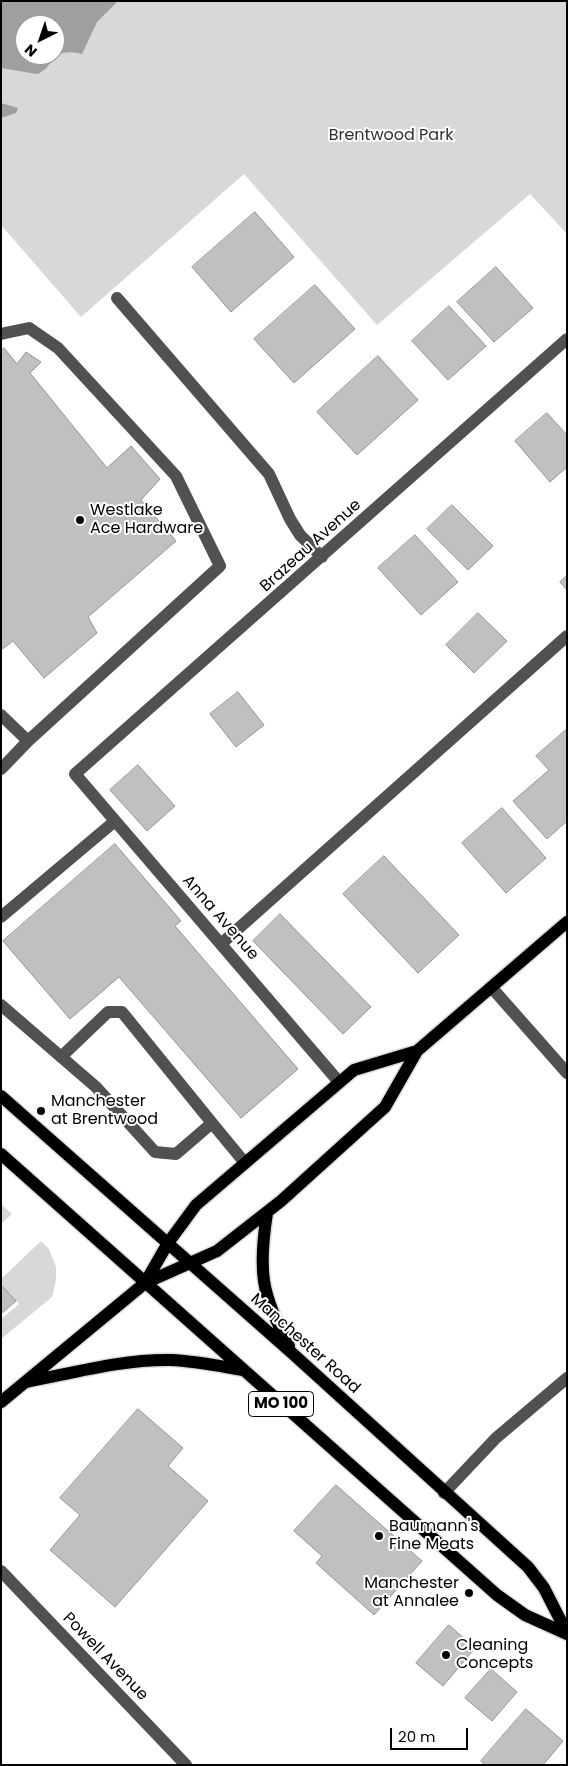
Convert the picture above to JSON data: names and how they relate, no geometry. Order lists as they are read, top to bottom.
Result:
{
  "streets": {
    "main road": ["Manchester Road", "MO 100"],
    "street": ["Brazeau Avenue", "Anna Avenue", "Powell Avenue"]
  },
  "crossings": [
    ["Brazeau Avenue", "Anna Avenue"]
  ],
  "parks": ["Brentwood Park"],
  "places": [
    "Westlake Ace Hardware",
    "Manchester at Brentwood",
    "Baumann's Fine Meats",
    "Manchester at Annalee",
    "Cleaning Concepts"
  ],
  "scale_bar": "20 m",
  "north": "bottom left"
}
